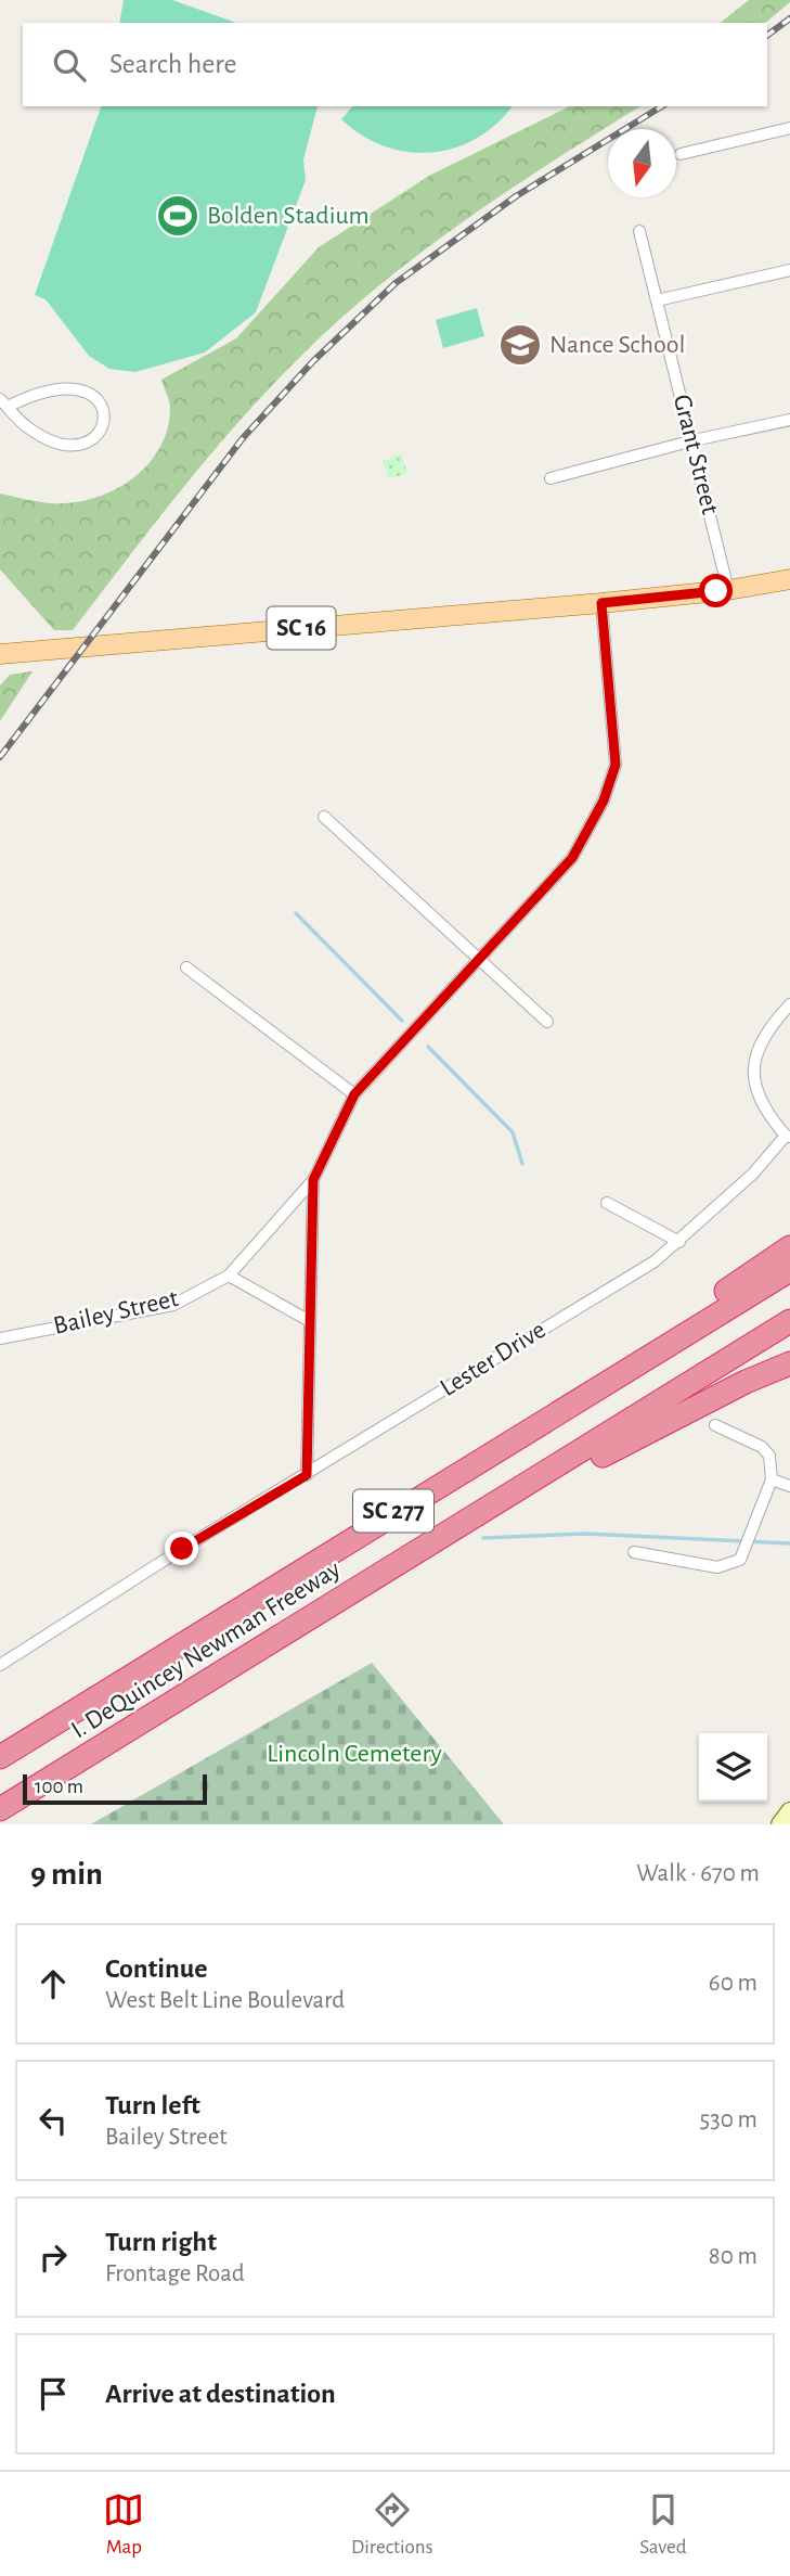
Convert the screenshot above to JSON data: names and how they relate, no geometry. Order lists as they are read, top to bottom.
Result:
{
  "streets": {
    "highway": ["SC 277", "I. DeQuincey Newman Freeway"],
    "main road": ["SC 16"],
    "street": ["Grant Street", "Bailey Street", "Lester Drive"]
  },
  "crossings": [
    ["Grant Street", "SC 16"],
    ["SC 16", "Bailey Street"],
    ["Bailey Street", "Lester Drive"]
  ],
  "parks": ["Lincoln Cemetery"],
  "places": {
    "sports": ["Bolden Stadium"],
    "school or university": ["Nance School"]
  },
  "scale_bar": "100 m",
  "north": "bottom",
  "page": {
    "search": "Search here",
    "scale": "100 m",
    "heading": ["9 min", "Walk · 670 m"],
    "list": [
      ["Continue", "West Belt Line Boulevard", "60 m"],
      ["Turn left", "Bailey Street", "530 m"],
      ["Turn right", "Frontage Road", "80 m"],
      "Arrive at destination"
    ],
    "nav": ["Map", "Directions", "Saved"]
  }
}
